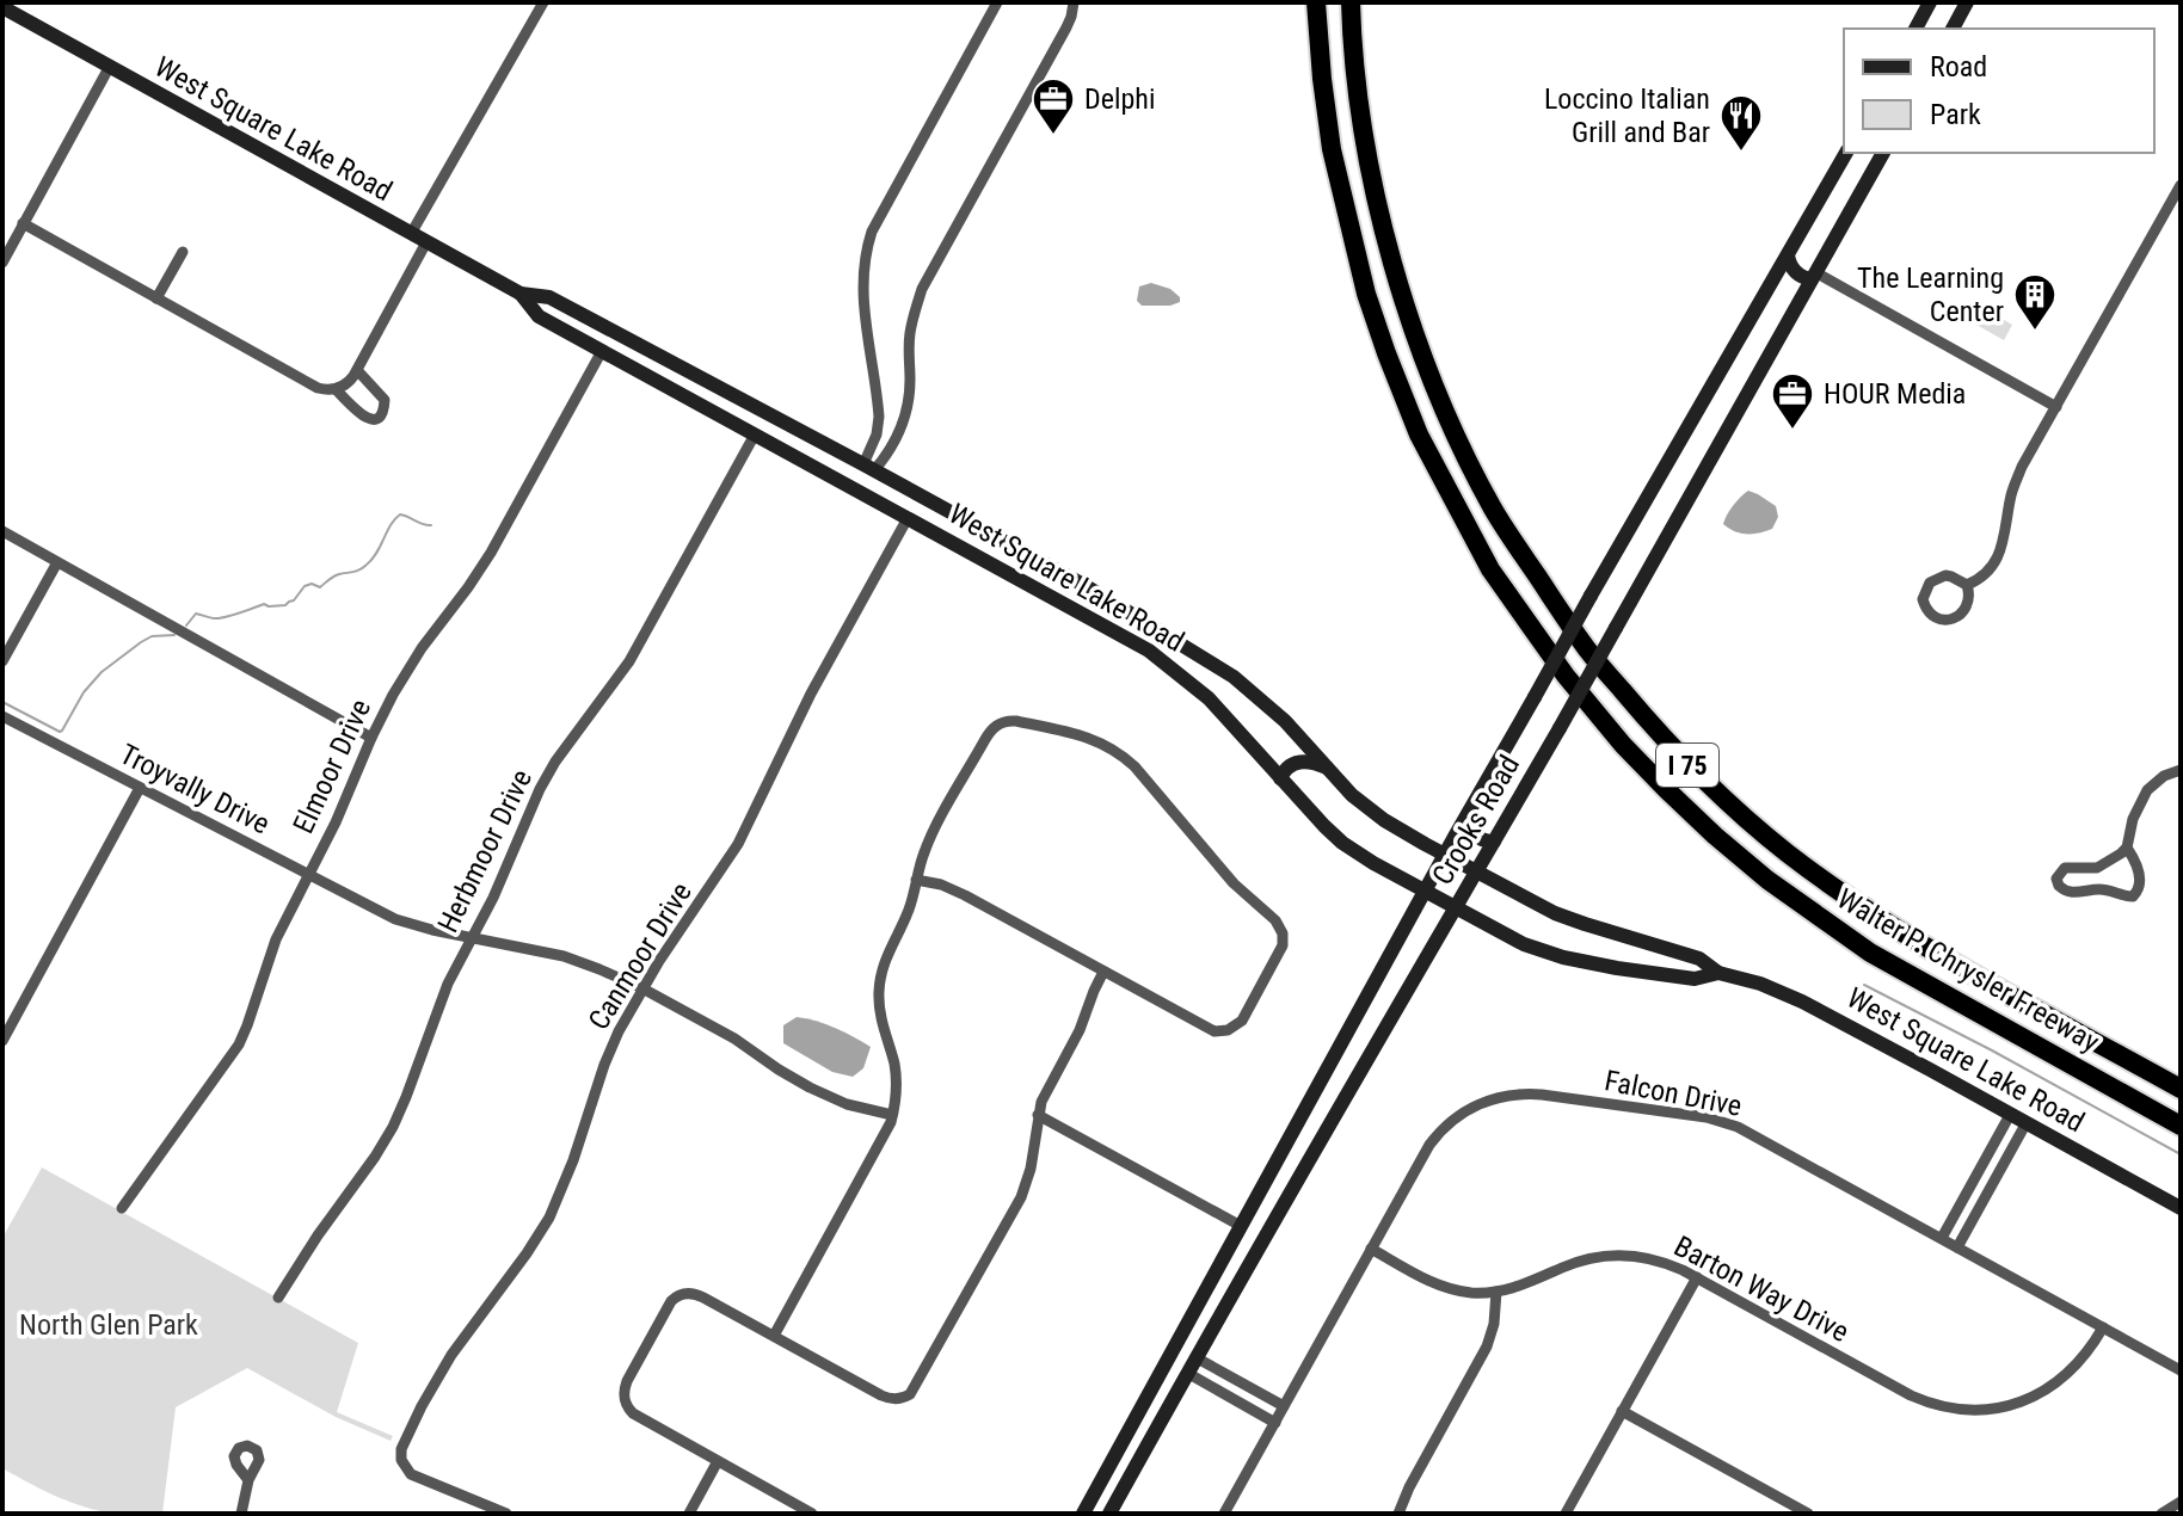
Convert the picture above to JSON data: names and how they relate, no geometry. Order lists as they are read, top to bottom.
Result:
{
  "streets": {
    "highway": ["I 75", "Walter P. Chrysler Freeway"],
    "main road": ["West Square Lake Road", "Crooks Road"],
    "street": [
      "Elmoor Drive",
      "Troyvally Drive",
      "Herbmoor Drive",
      "Canmoor Drive",
      "Falcon Drive",
      "Barton Way Drive"
    ]
  },
  "crossings": [
    ["West Square Lake Road", "Elmoor Drive"],
    ["West Square Lake Road", "Crooks Road"],
    ["West Square Lake Road", "Herbmoor Drive"],
    ["West Square Lake Road", "Canmoor Drive"],
    ["Elmoor Drive", "Troyvally Drive"],
    ["Troyvally Drive", "Herbmoor Drive"],
    ["Troyvally Drive", "Canmoor Drive"],
    ["Falcon Drive", "Barton Way Drive"]
  ],
  "parks": ["North Glen Park"],
  "places": {
    "office": ["Delphi", "HOUR Media"],
    "restaurant": ["Loccino Italian Grill and Bar"],
    "building": ["The Learning Center"]
  },
  "legend": ["Road", "Park"]
}
